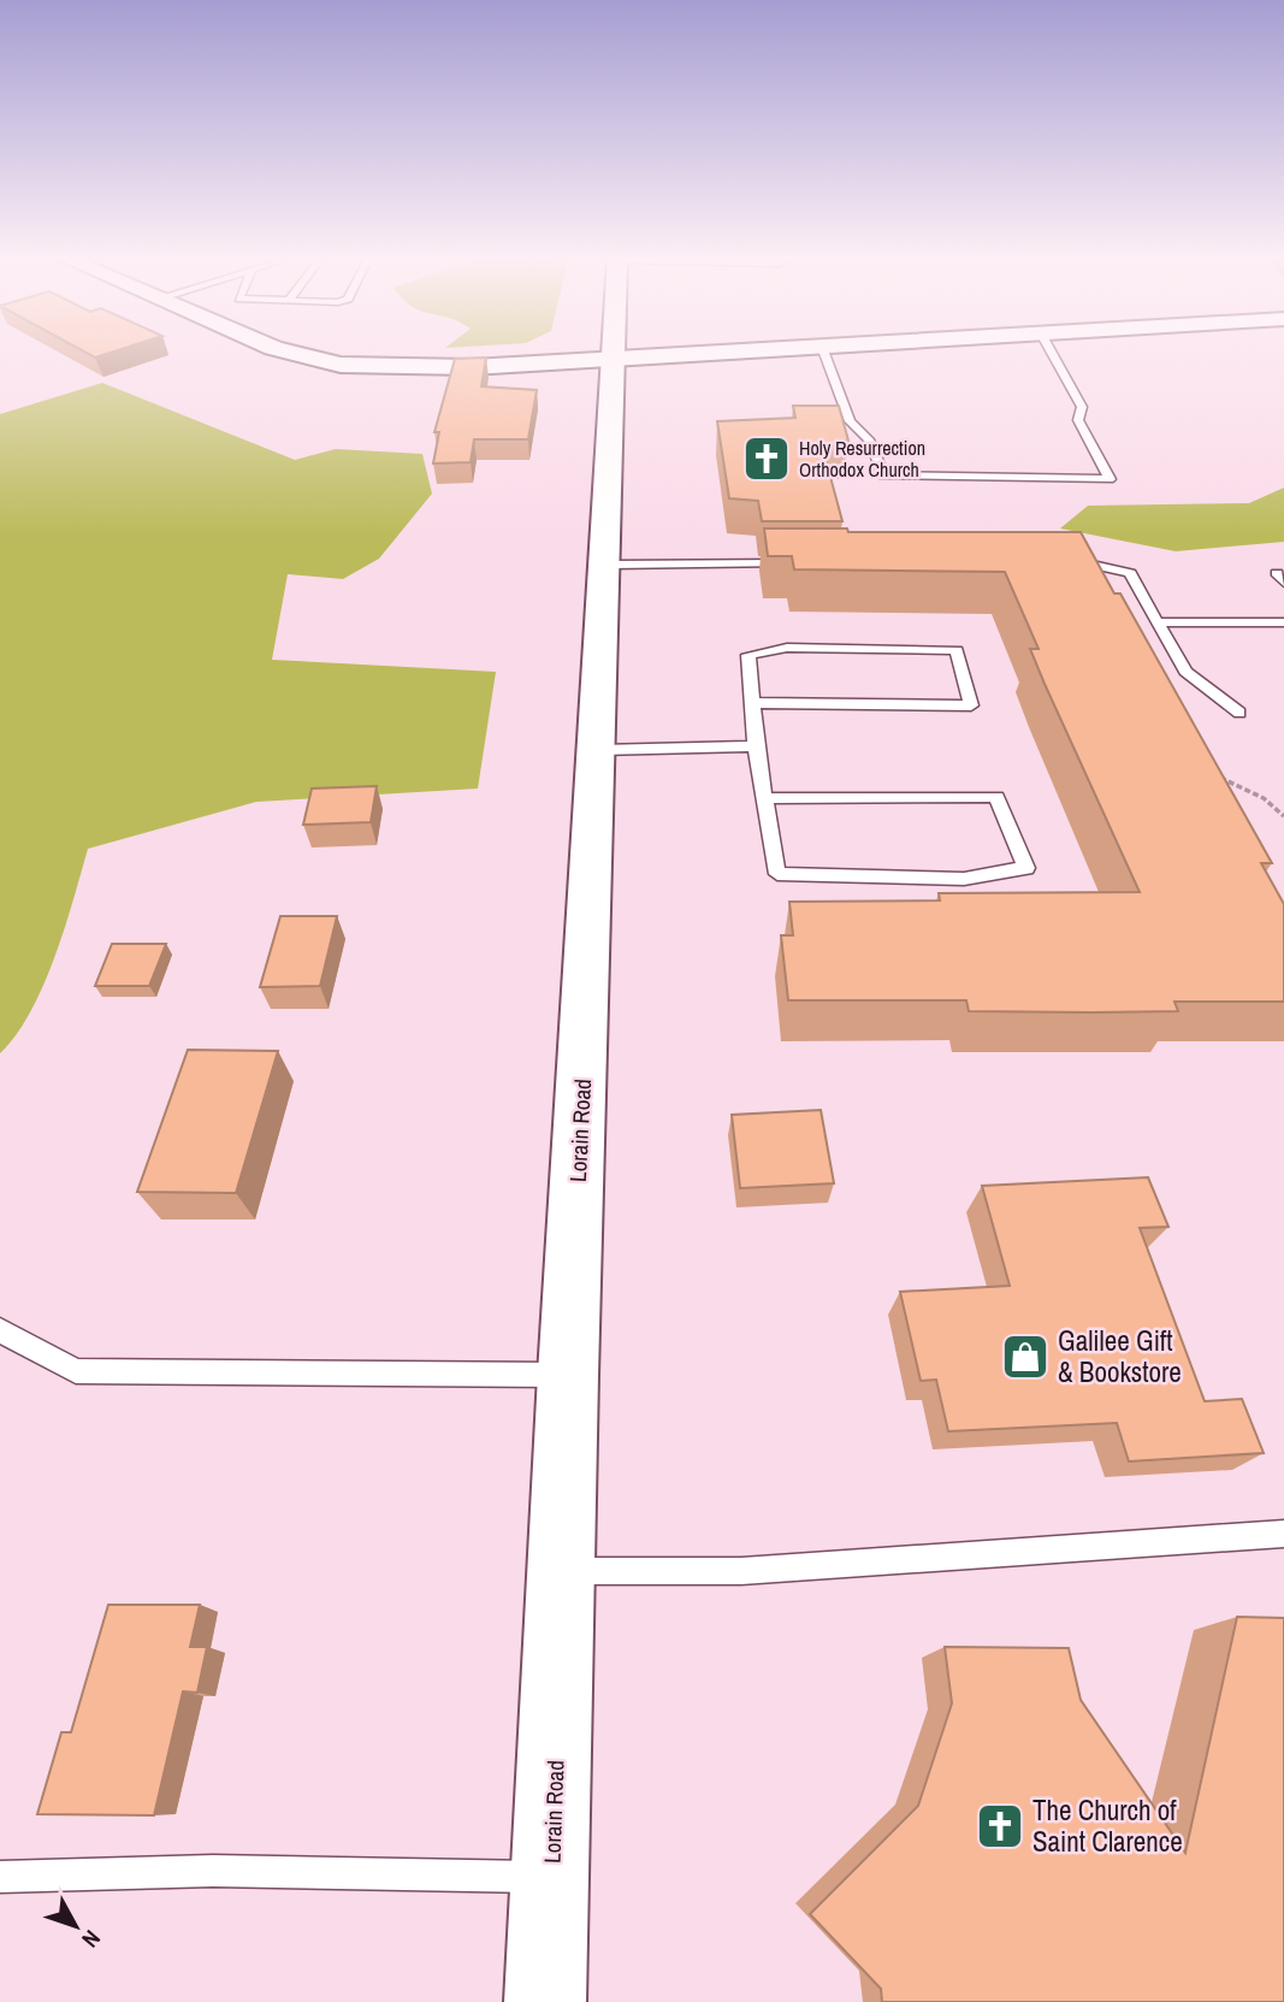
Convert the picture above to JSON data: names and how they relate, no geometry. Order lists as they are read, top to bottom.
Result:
{
  "streets": {
    "street": ["Lorain Road"]
  },
  "places": {
    "church": ["Holy Resurrection Orthodox Church", "The Church of Saint Clarence"],
    "shop": ["Galilee Gift & Bookstore"]
  },
  "north": "bottom right"
}
